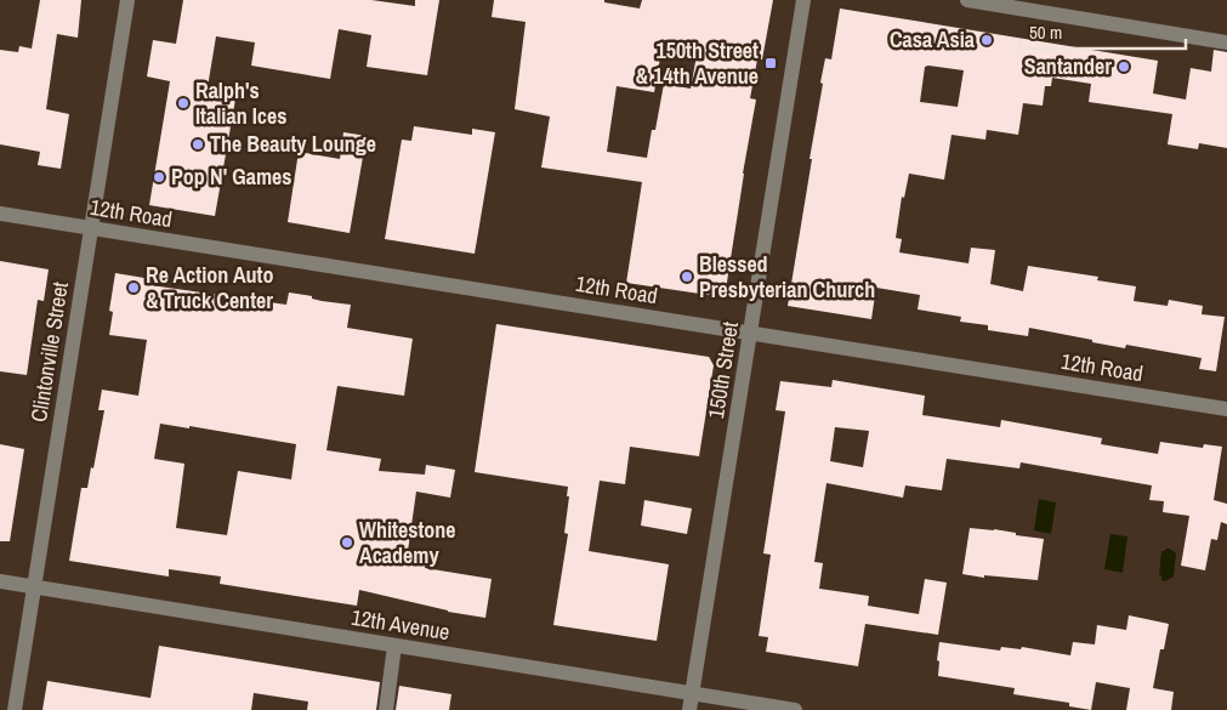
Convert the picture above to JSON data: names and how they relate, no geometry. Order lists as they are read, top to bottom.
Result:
{
  "streets": {
    "street": [
      "12th Road",
      "Clintonville Street",
      "150th Street",
      "12th Avenue"
    ]
  },
  "crossings": [
    ["12th Road", "Clintonville Street"],
    ["12th Road", "150th Street"],
    ["Clintonville Street", "12th Avenue"],
    ["150th Street", "12th Avenue"]
  ],
  "places": {
    "other": [
      "Casa Asia",
      "Santander",
      "Ralph's Italian Ices",
      "The Beauty Lounge",
      "Pop N' Games",
      "Blessed Presbyterian Church",
      "Re Action Auto & Truck Center",
      "Whitestone Academy"
    ],
    "transit": ["150th Street & 14th Avenue"]
  },
  "scale_bar": "50 m"
}
